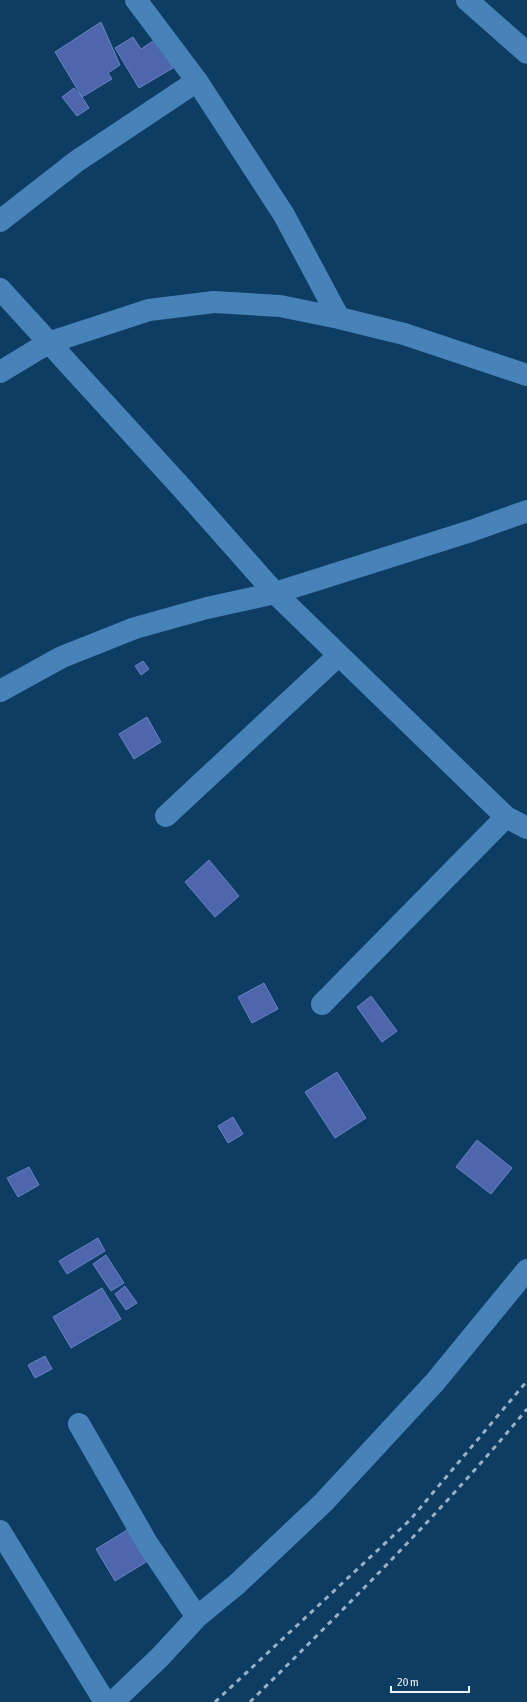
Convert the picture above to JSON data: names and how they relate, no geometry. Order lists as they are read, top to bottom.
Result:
{
  "scale_bar": "20 m"
}
